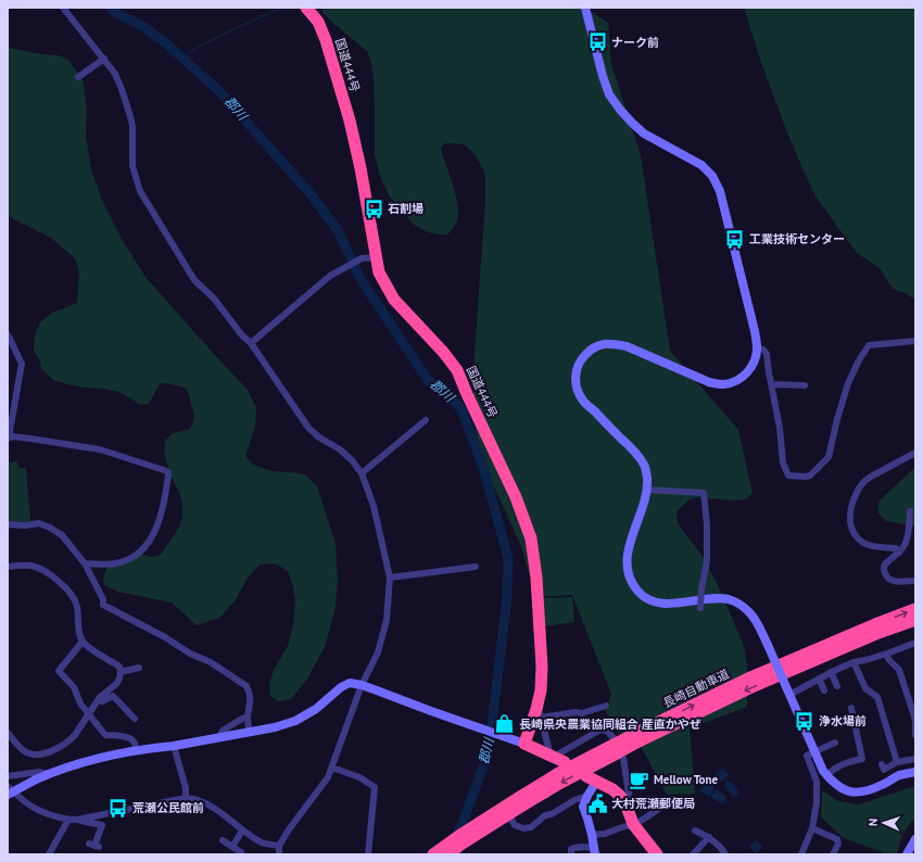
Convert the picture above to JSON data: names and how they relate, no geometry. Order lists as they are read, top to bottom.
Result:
{
  "streets": {
    "highway": ["国道444号", "長崎自動車道"]
  },
  "water": ["郡川"],
  "places": {
    "bus stop": [
      "ナーク前",
      "石割場",
      "工業技術センター",
      "浄水場前",
      "荒瀬公民館前"
    ],
    "shop": ["長崎県央農業協同組合 産直かやぜ"],
    "cafe": ["Mellow Tone"],
    "public building": ["大村荒瀬郵便局"]
  },
  "north": "left"
}
